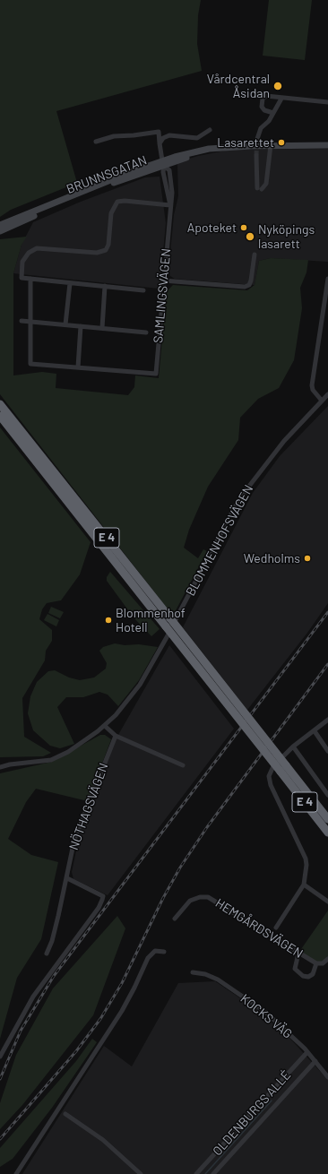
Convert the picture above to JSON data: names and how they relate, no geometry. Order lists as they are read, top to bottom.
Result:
{
  "streets": {
    "highway": ["E 4"],
    "main road": ["BRUNNSGATAN"],
    "street": [
      "SAMLINGSVÄGEN",
      "BLOMMENHOFSVÄGEN",
      "NÖTHAGSVÄGEN",
      "HEMGÅRDSVÄGEN",
      "KOCKS VÄG",
      "OLDENBURGS ALLÉ"
    ]
  },
  "crossings": [
    ["BRUNNSGATAN", "SAMLINGSVÄGEN"],
    ["KOCKS VÄG", "OLDENBURGS ALLÉ"]
  ],
  "places": [
    "Vårdcentral Åsidan",
    "Lasarettet",
    "Apoteket",
    "Nyköpings lasarett",
    "Wedholms",
    "Blommenhof Hotell"
  ]
}
